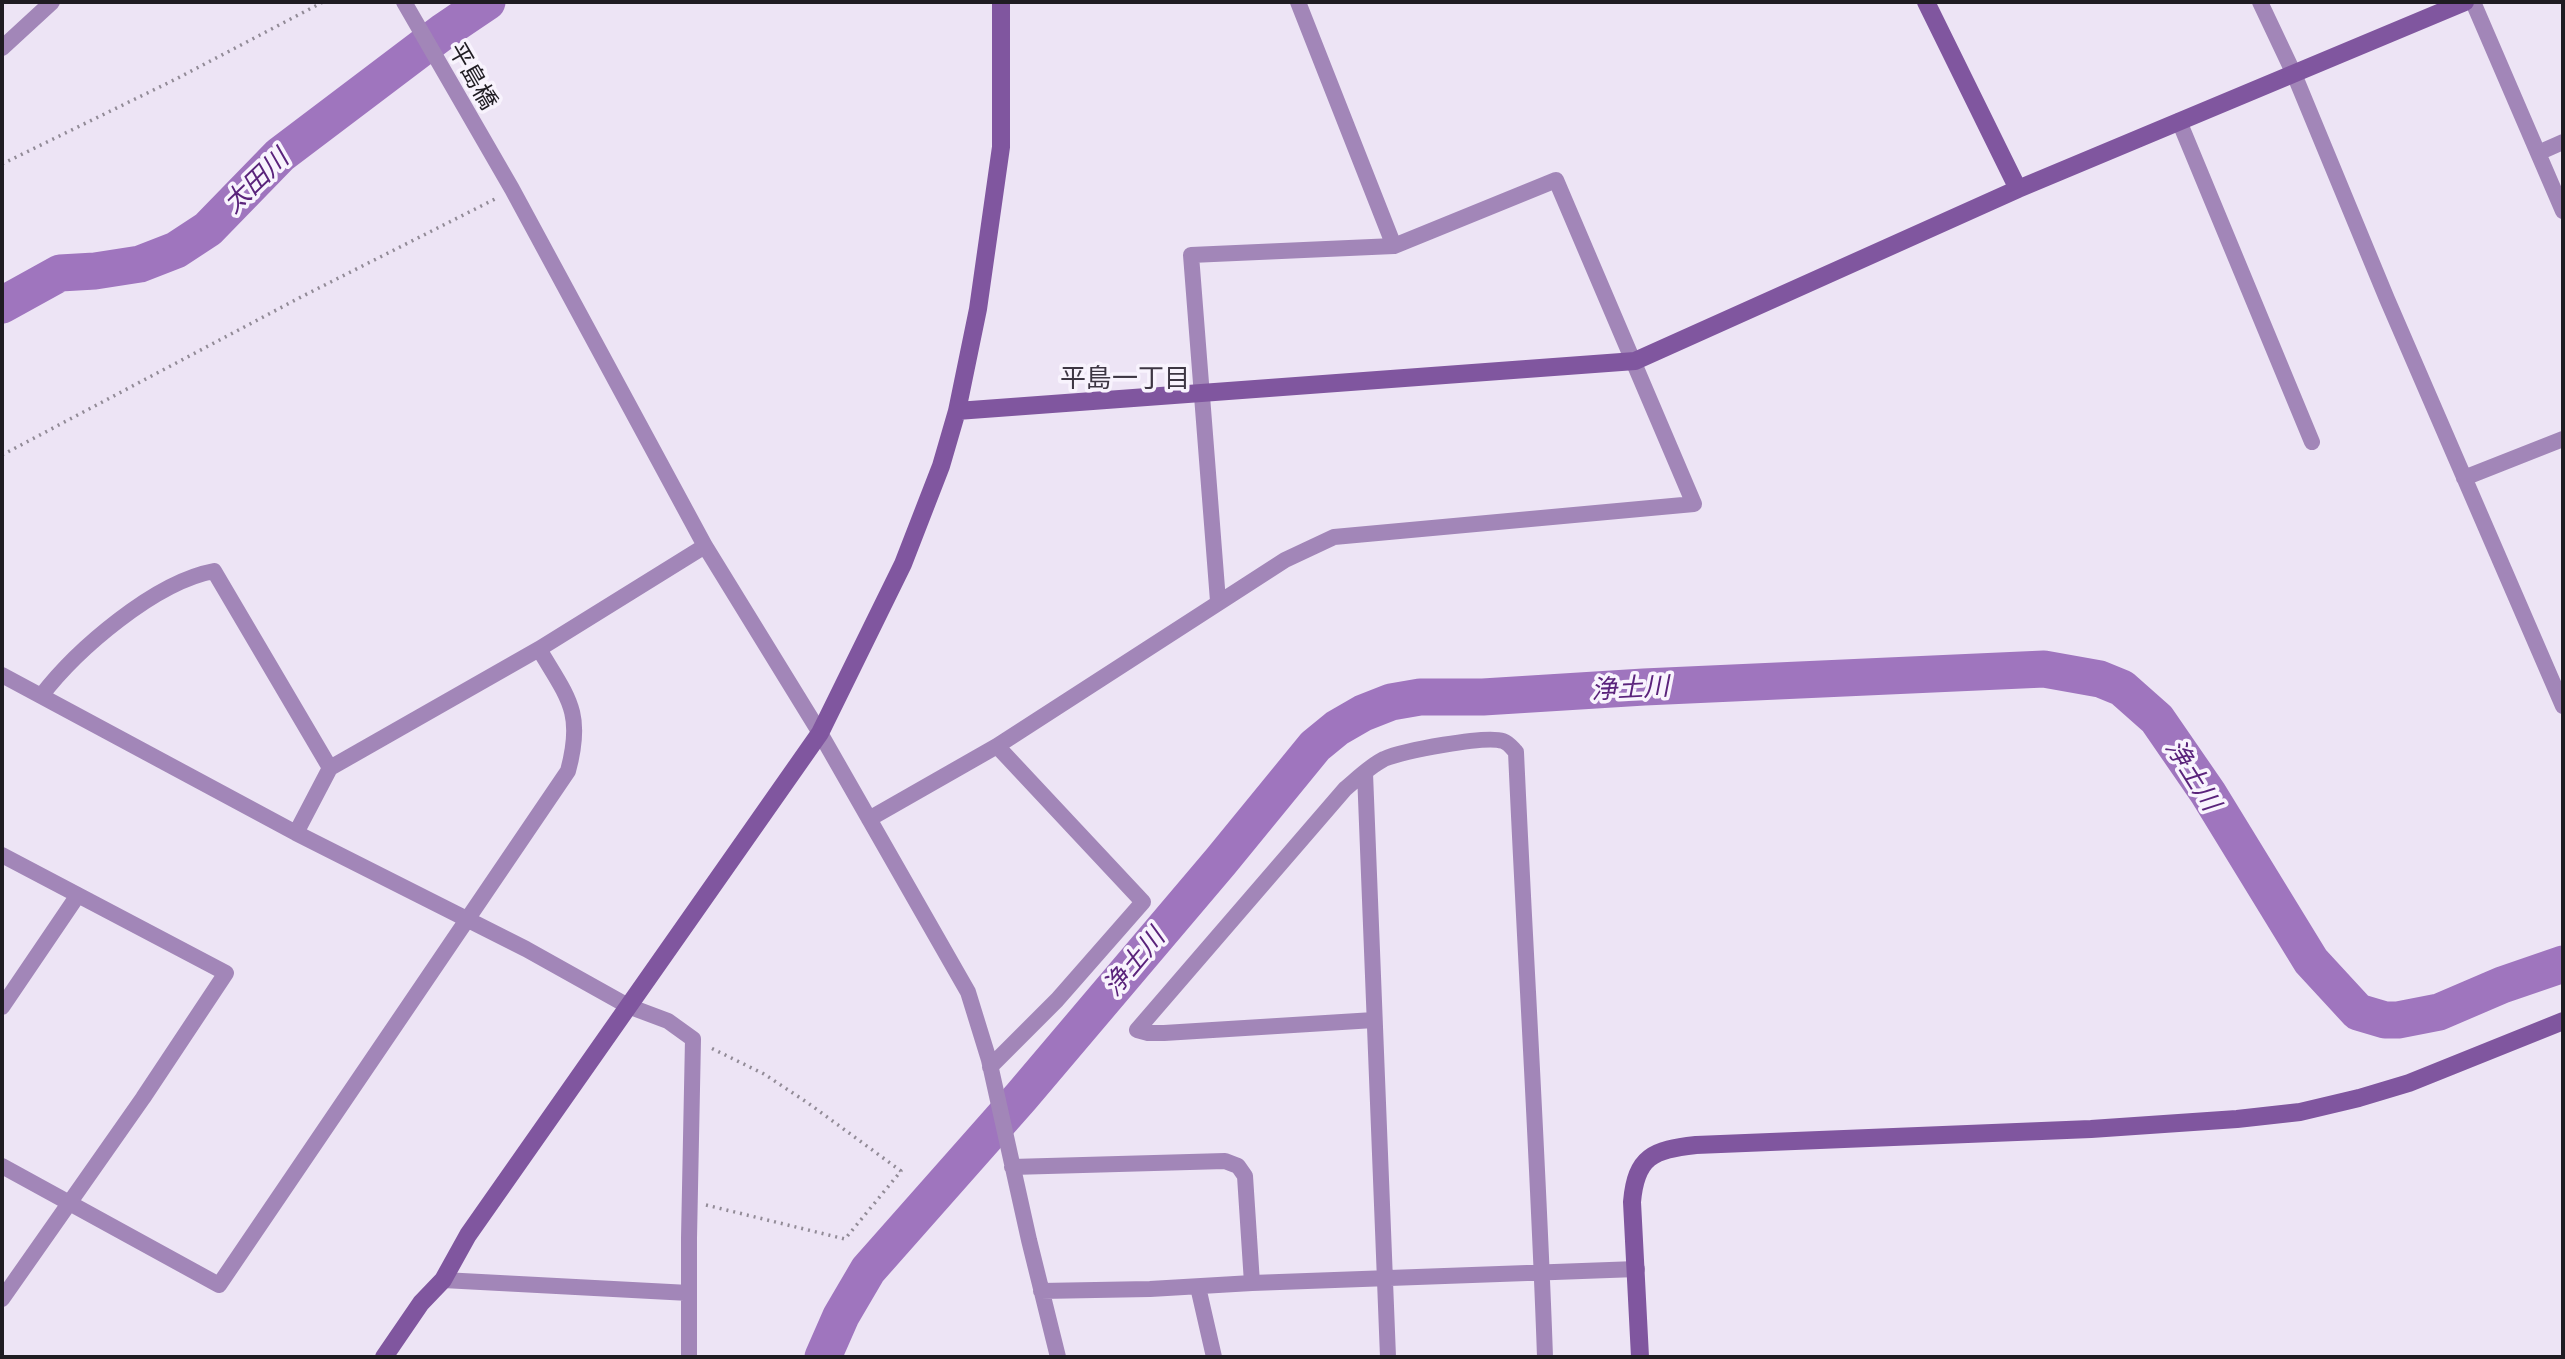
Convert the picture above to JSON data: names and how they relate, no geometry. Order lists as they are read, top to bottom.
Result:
{
  "streets": {
    "street": ["平島橋"]
  },
  "districts": ["平島一丁目"],
  "water": ["太田川", "浄土川"]
}
